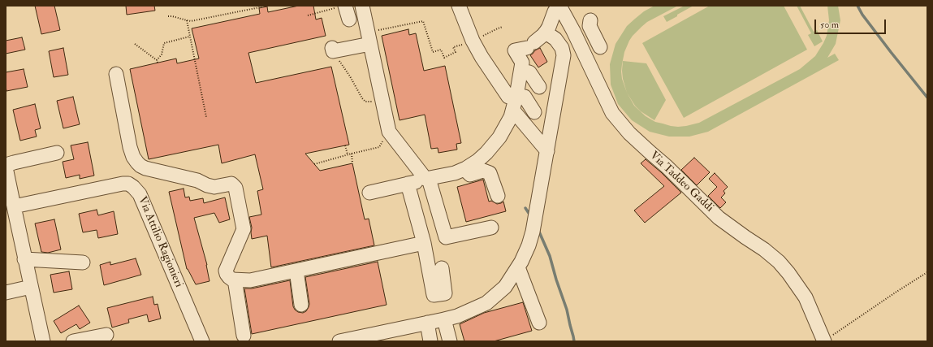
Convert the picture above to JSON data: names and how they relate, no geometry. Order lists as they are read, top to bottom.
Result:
{
  "streets": {
    "street": ["Via Taddeo Gaddi", "Via Attilio Ragionieri"]
  },
  "scale_bar": "50 m"
}
